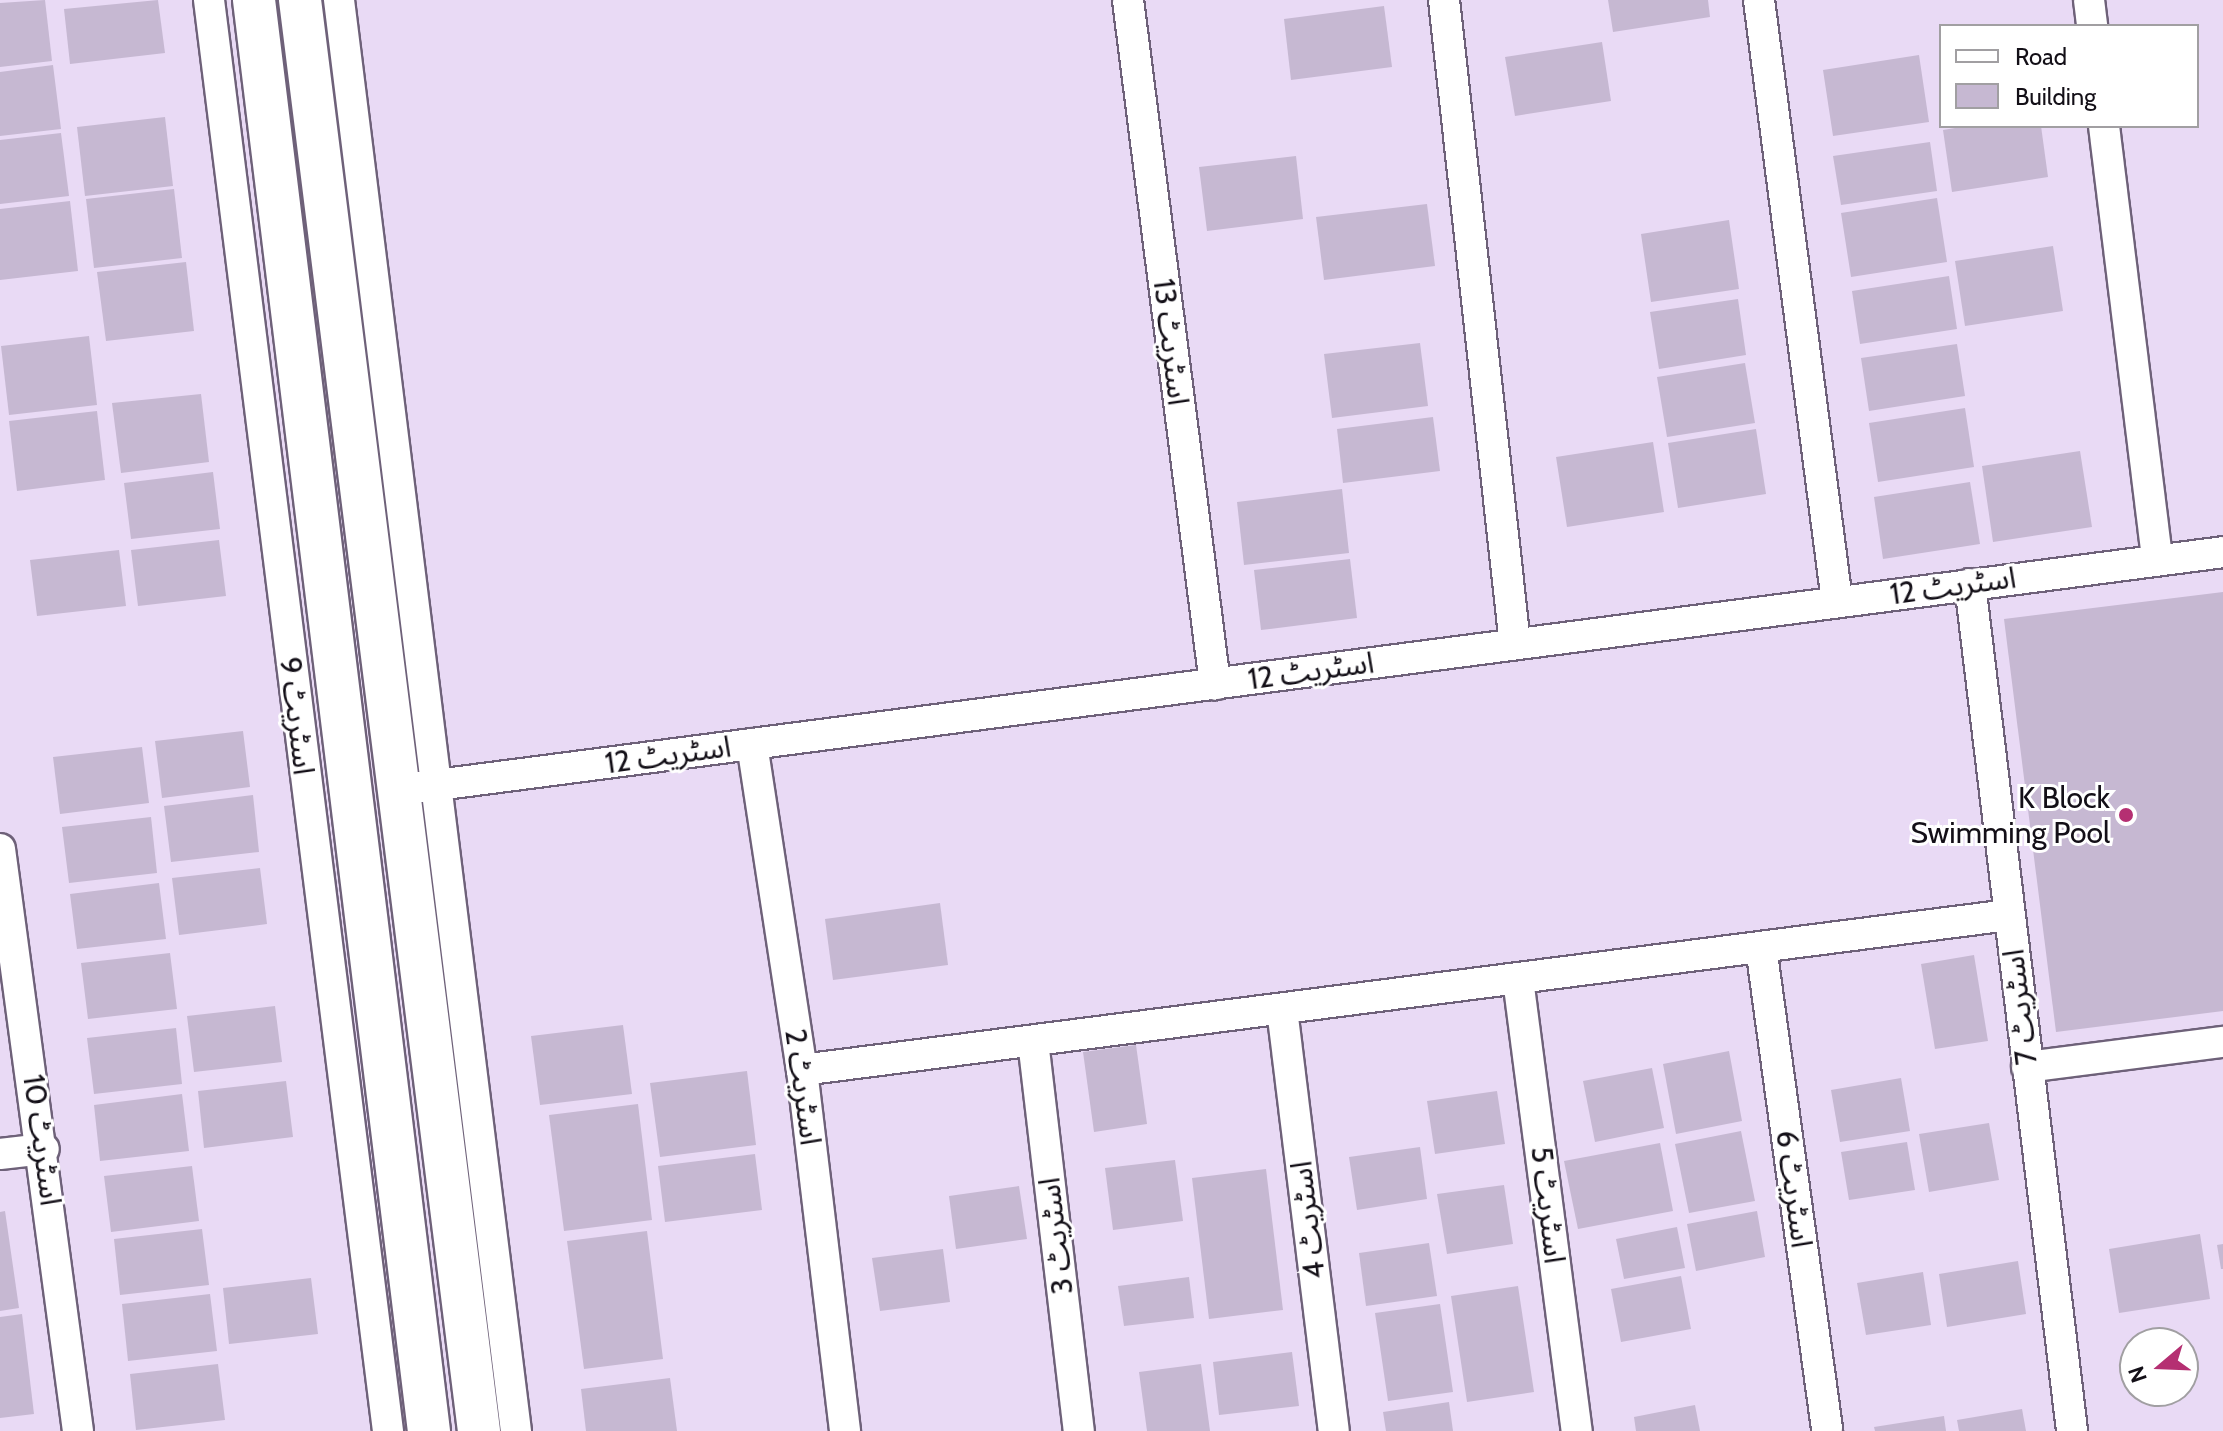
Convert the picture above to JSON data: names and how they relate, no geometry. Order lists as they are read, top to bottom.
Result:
{
  "streets": {
    "street": [
      "اسٹریٹ 13",
      "اسٹریٹ 12",
      "اسٹریٹ 9",
      "اسٹریٹ 7",
      "اسٹریٹ 2",
      "اسٹریٹ 10",
      "اسٹریٹ 6",
      "اسٹریٹ 5",
      "اسٹریٹ 4",
      "اسٹریٹ 3"
    ]
  },
  "crossings": [
    ["اسٹریٹ 13", "اسٹریٹ 12"],
    ["اسٹریٹ 12", "اسٹریٹ 7"],
    ["اسٹریٹ 12", "اسٹریٹ 2"]
  ],
  "places": ["K Block Swimming Pool"],
  "legend": ["Road", "Building"],
  "north": "left"
}
